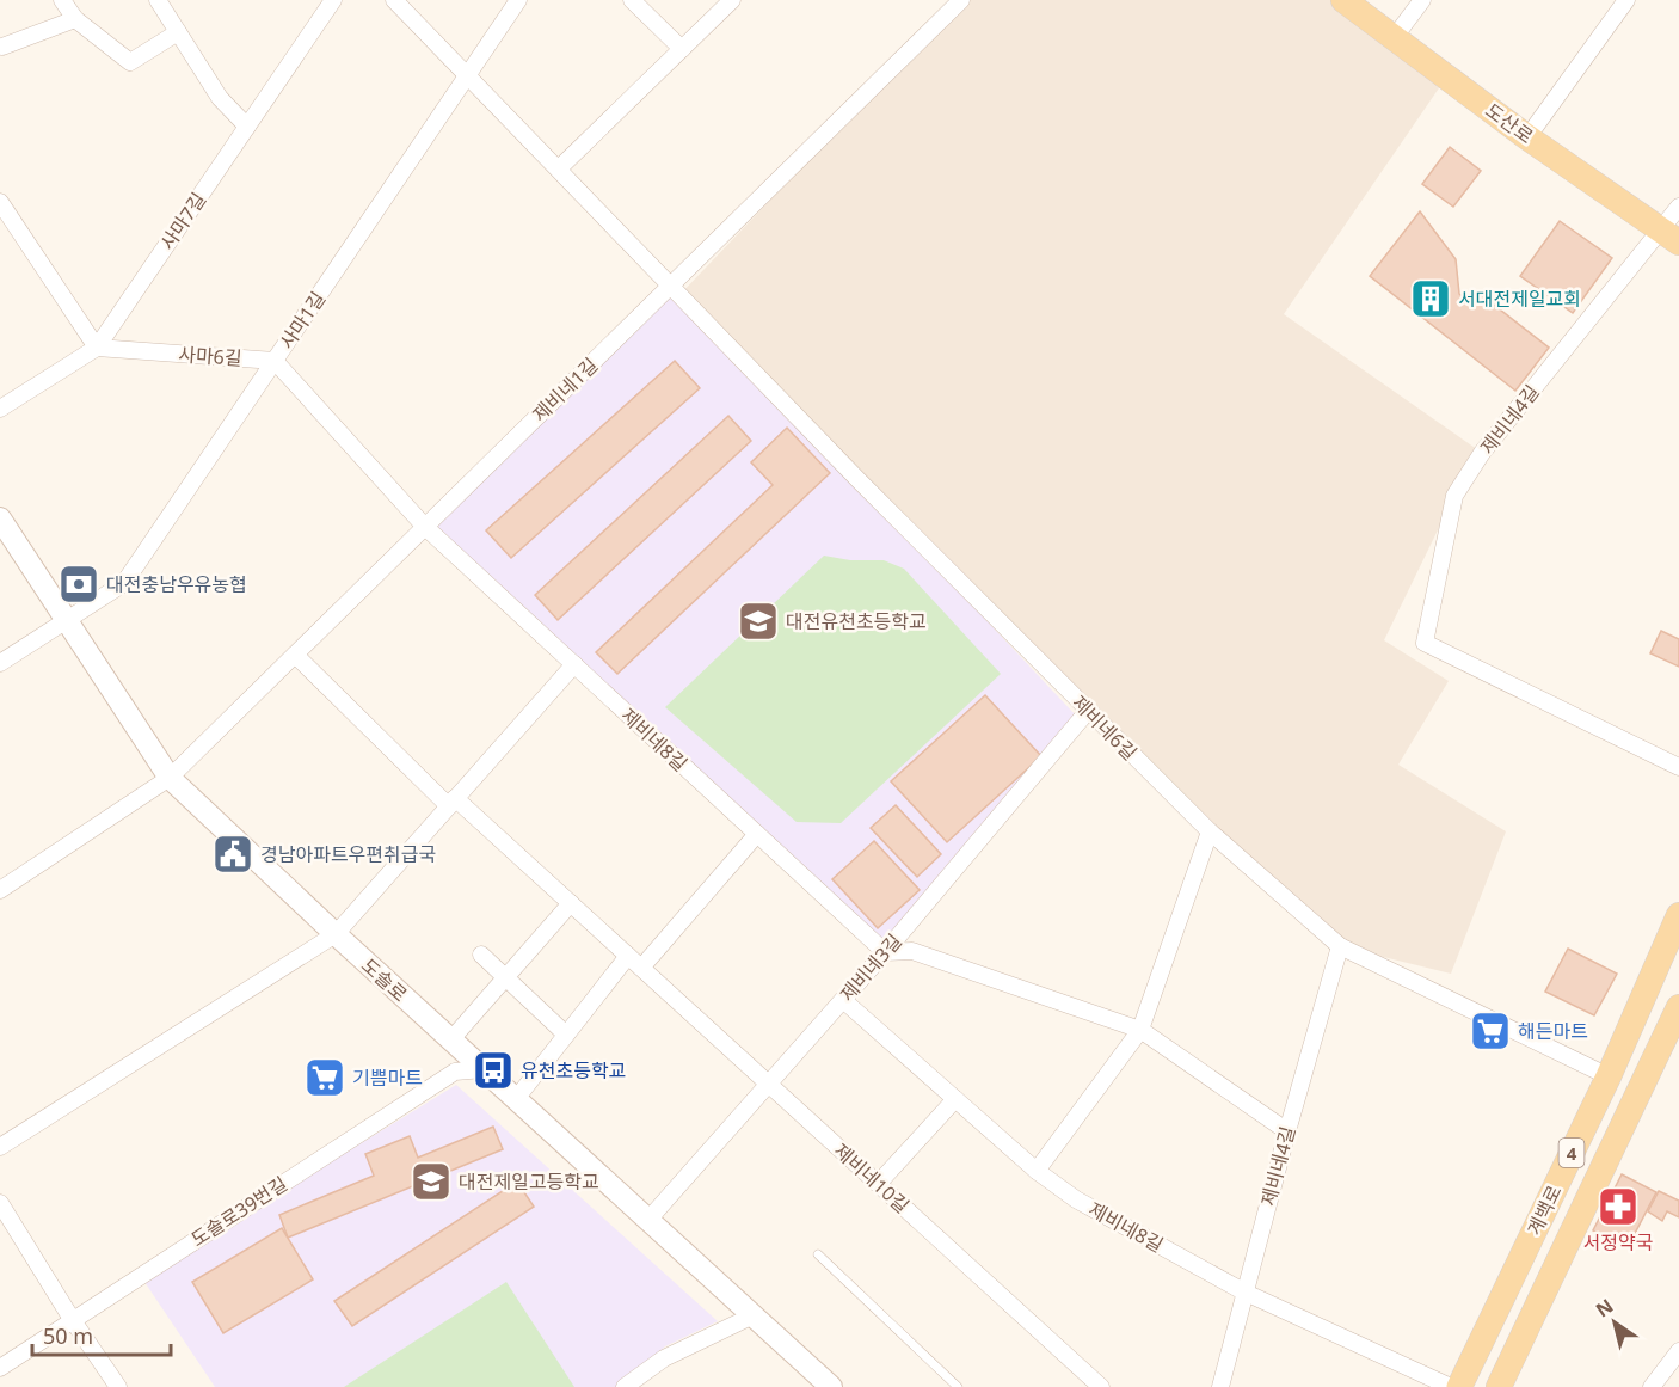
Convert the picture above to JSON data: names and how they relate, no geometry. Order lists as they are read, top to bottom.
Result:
{
  "streets": {
    "main road": ["도산로", "4", "계백로"],
    "street": [
      "사마7길",
      "사마1길",
      "사마6길",
      "제비네1길",
      "제비네4길",
      "제비네6길",
      "제비네8길",
      "제비네3길",
      "도솔로",
      "제비네10길",
      "도솔로39번길"
    ]
  },
  "crossings": [
    ["도산로", "제비네4길"],
    ["사마7길", "사마6길"],
    ["사마1길", "사마6길"],
    ["사마1길", "제비네6길"],
    ["사마1길", "도솔로"],
    ["제비네1길", "제비네6길"],
    ["제비네1길", "제비네8길"],
    ["제비네1길", "도솔로"],
    ["제비네1길", "제비네10길"],
    ["제비네4길", "제비네6길"],
    ["제비네4길", "제비네8길"],
    ["제비네6길", "제비네3길"],
    ["제비네6길", "계백로"],
    ["제비네8길", "제비네3길"],
    ["제비네3길", "도솔로"],
    ["제비네3길", "제비네10길"],
    ["도솔로", "도솔로39번길"]
  ],
  "places": {
    "building": ["서대전제일교회"],
    "bank": ["대전충남우유농협"],
    "school or university": ["대전유천초등학교", "대전제일고등학교"],
    "public building": ["경남아파트우편취급국"],
    "supermarket": ["해든마트", "기쁨마트"],
    "bus stop": ["유천초등학교"],
    "pharmacy": ["서정약국"]
  },
  "scale_bar": "50 m",
  "north": "top left"
}
